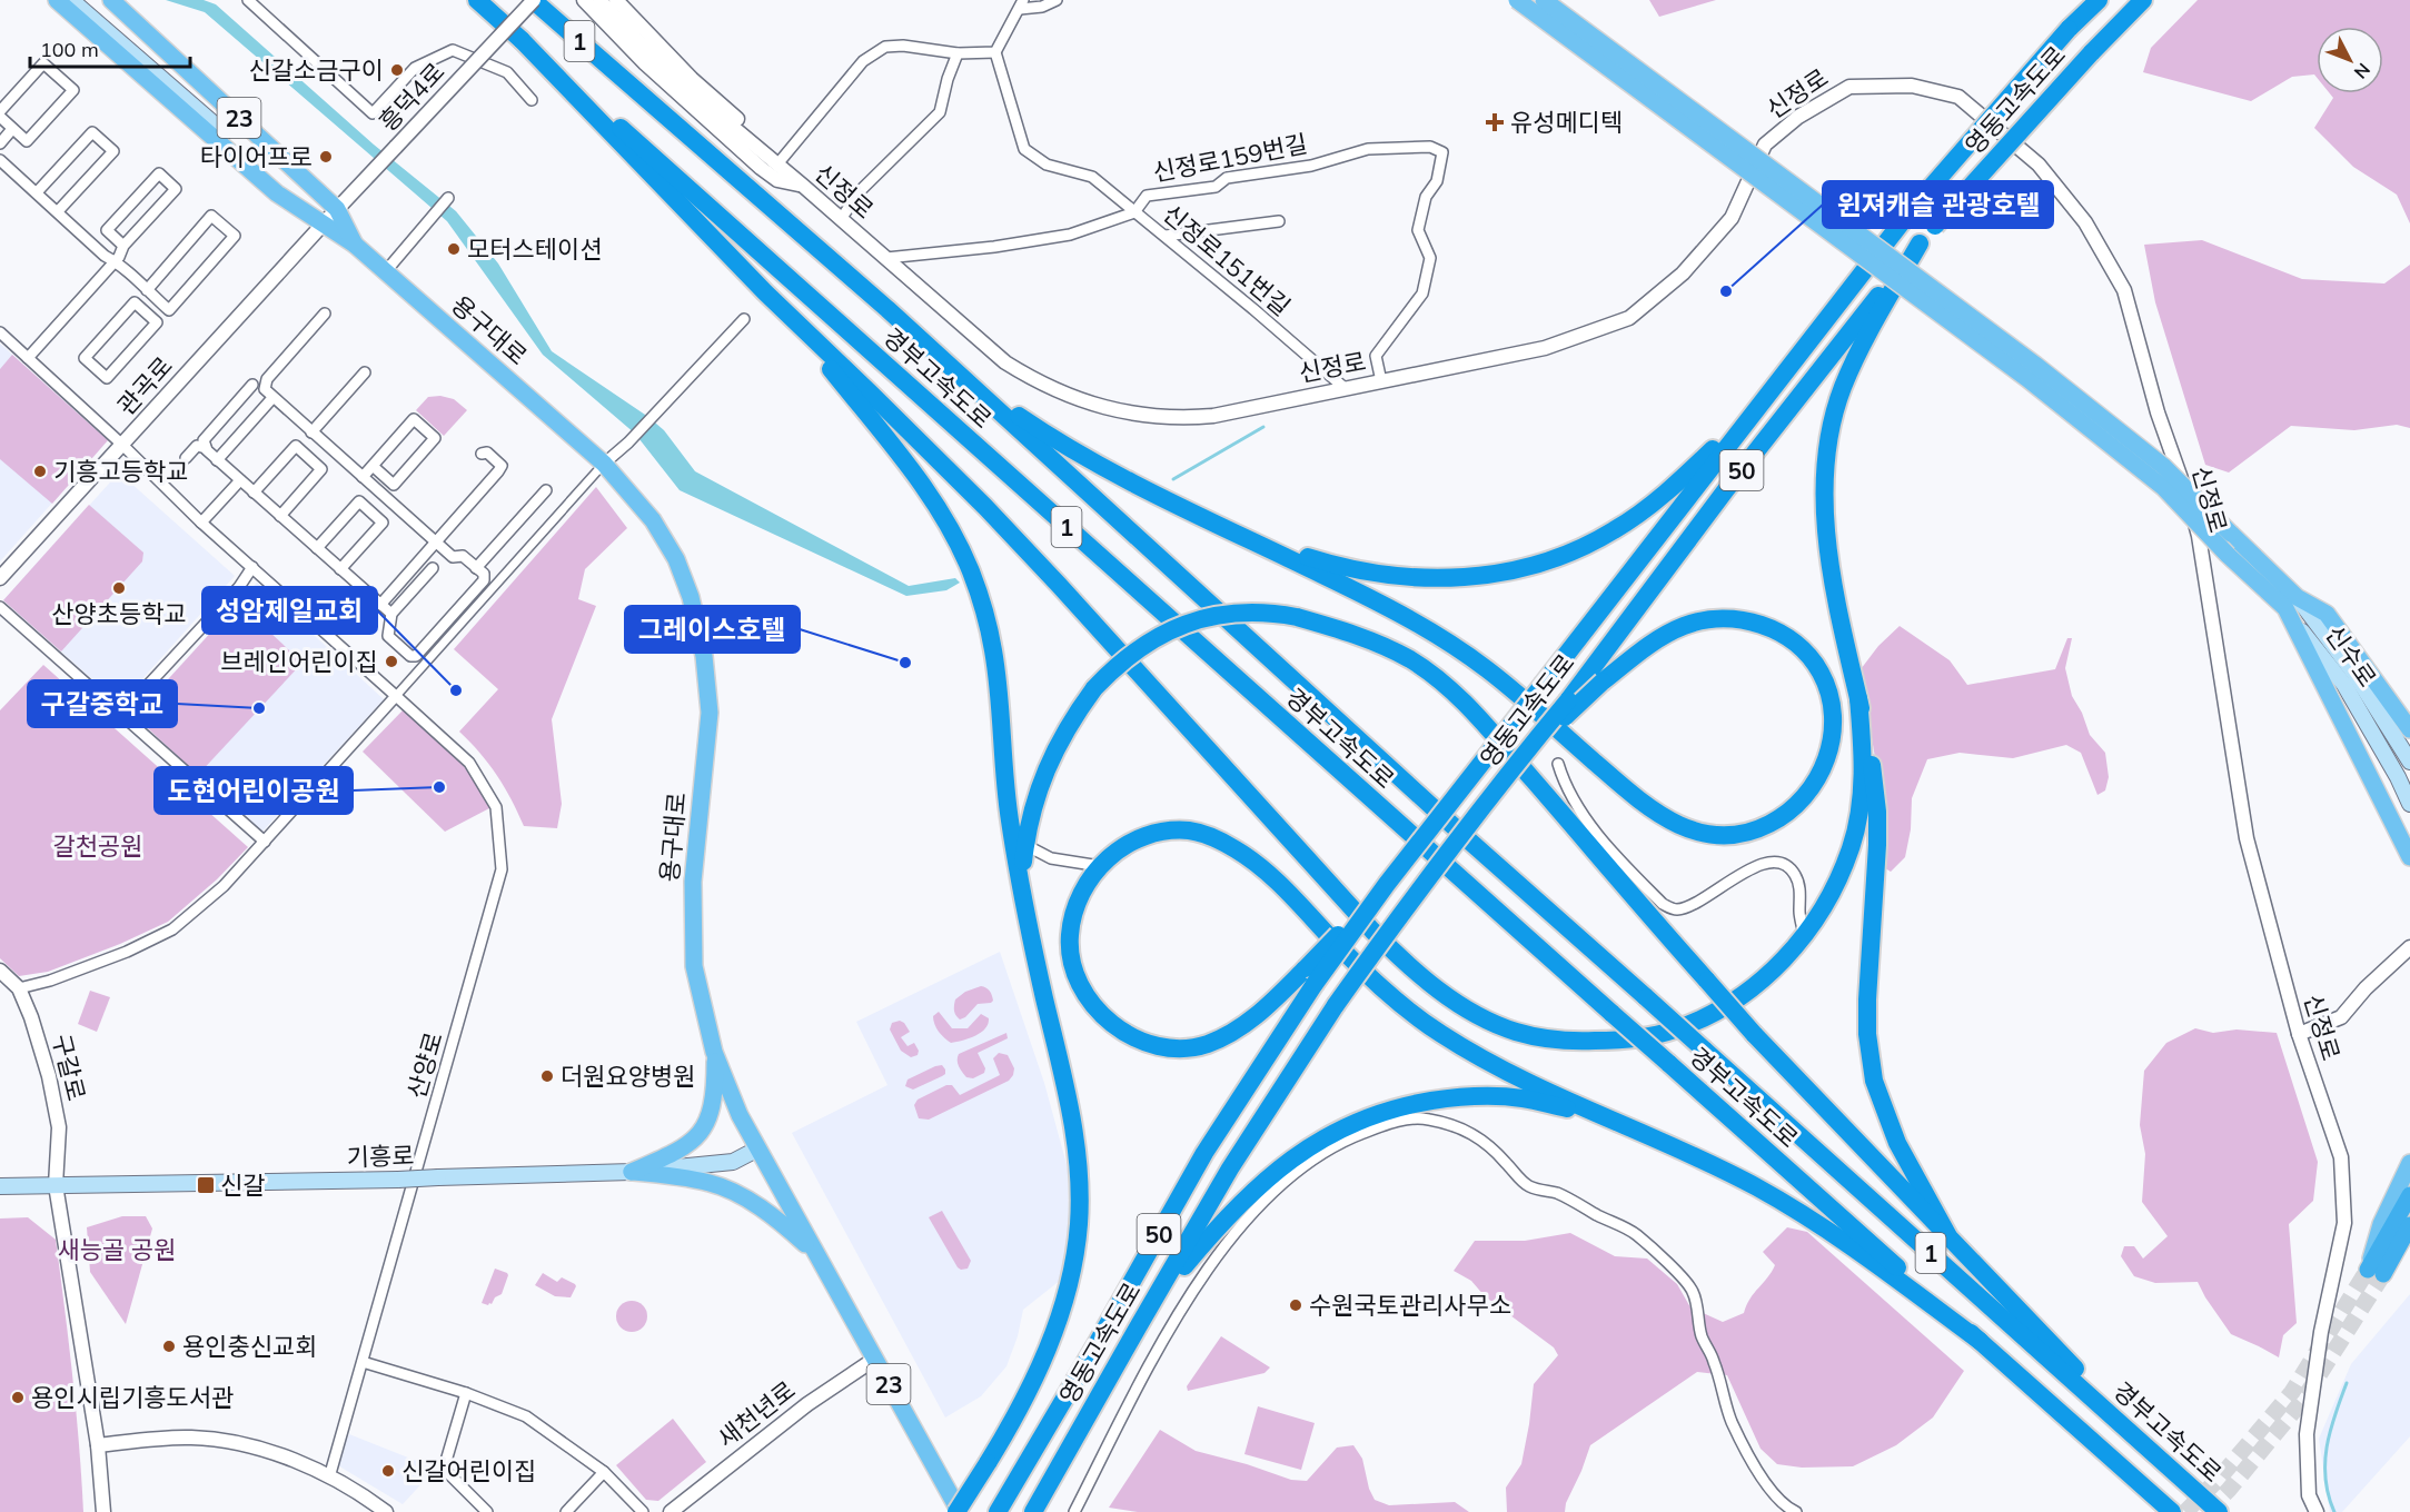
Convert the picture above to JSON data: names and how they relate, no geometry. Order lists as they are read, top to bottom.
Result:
{
  "streets": {
    "highway": [
      "1",
      "영동고속도로",
      "경부고속도로",
      "50"
    ],
    "main road": [
      "23",
      "용구대로",
      "신수로",
      "기흥로"
    ],
    "street": [
      "신정로",
      "흥덕4로",
      "신정로159번길",
      "신정로151번길",
      "관곡로",
      "산양로",
      "구갈로",
      "새천년로"
    ]
  },
  "crossings": [
    ["신정로", "신정로159번길"],
    ["신정로", "신정로151번길"],
    ["흥덕4로", "용구대로"],
    ["흥덕4로", "경부고속도로"],
    ["흥덕4로", "관곡로"],
    ["23", "용구대로"],
    ["신정로159번길", "신정로151번길"],
    ["용구대로", "관곡로"],
    ["용구대로", "기흥로"],
    ["용구대로", "새천년로"],
    ["관곡로", "산양로"],
    ["구갈로", "기흥로"]
  ],
  "parks": ["갈천공원", "새능골 공원"],
  "places": {
    "other": [
      "신갈소금구이",
      "타이어프로",
      "모터스테이션",
      "윈져캐슬 관광호텔",
      "기흥고등학교",
      "산양초등학교",
      "브레인어린이집",
      "그레이스호텔",
      "성암제일교회",
      "구갈중학교",
      "도현어린이공원",
      "더원요양병원",
      "수원국토관리사무소",
      "용인충신교회",
      "용인시립기흥도서관",
      "신갈어린이집"
    ],
    "health": ["유성메디텍"],
    "transit": ["신갈"]
  },
  "scale_bar": "100 m",
  "north": "bottom right"
}
